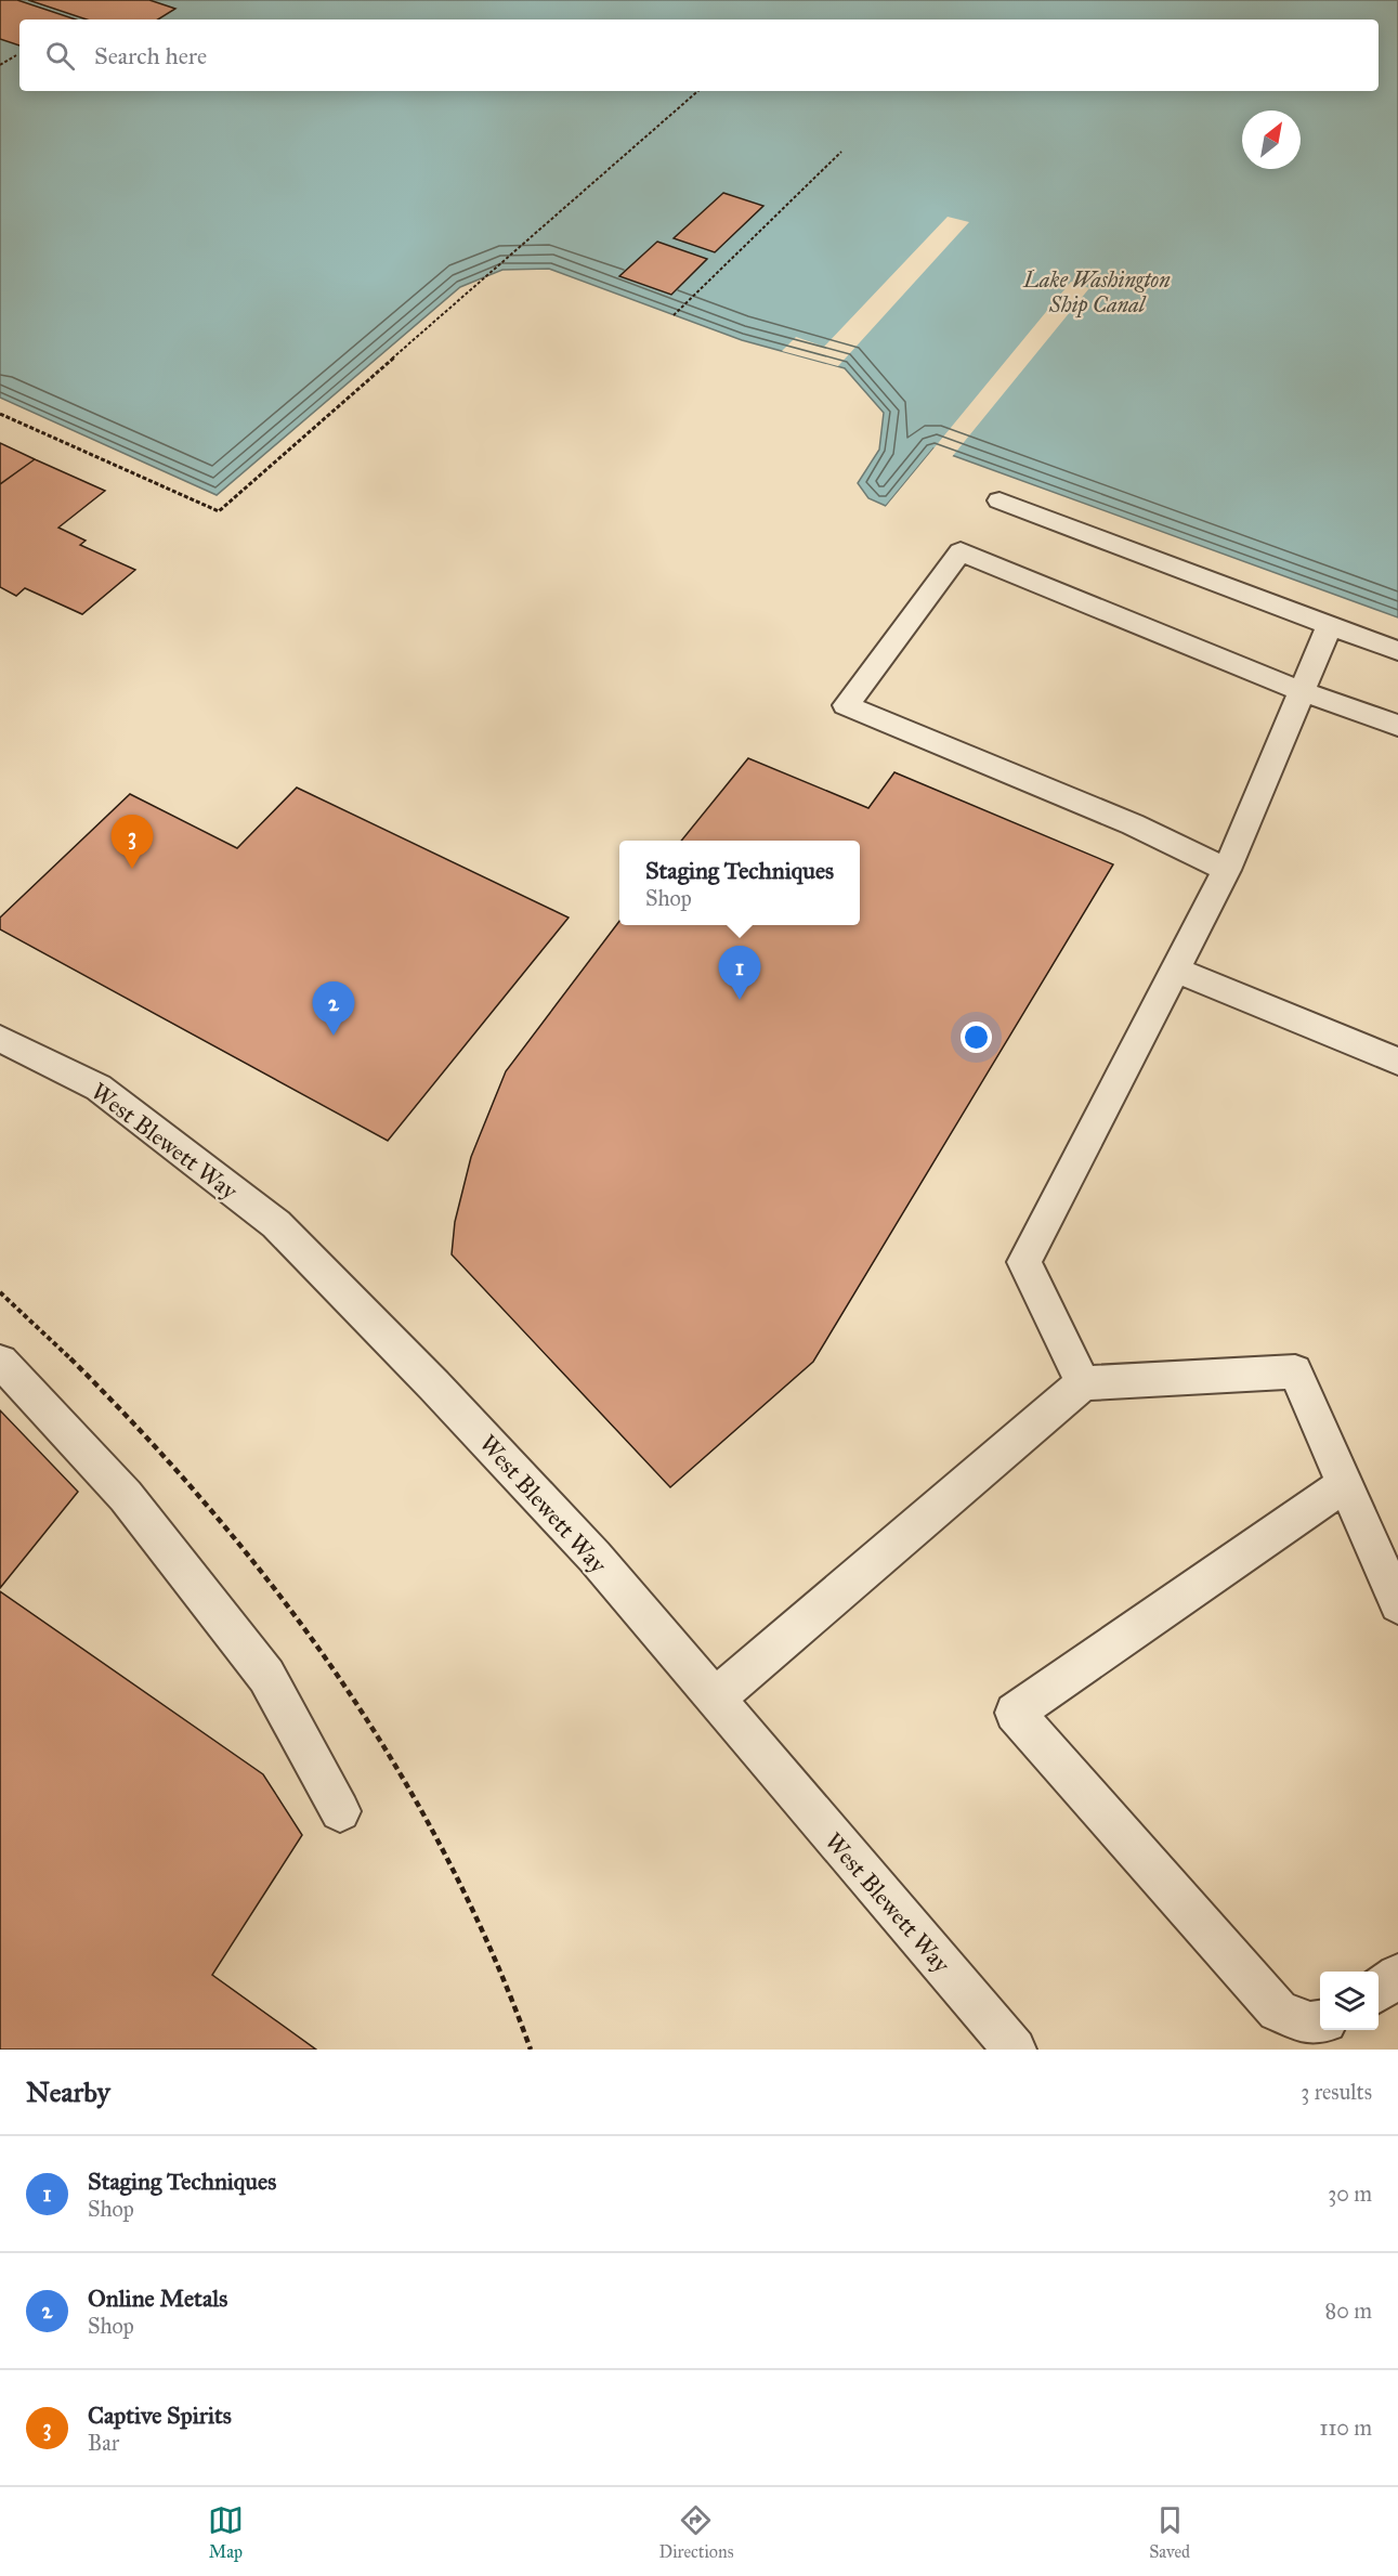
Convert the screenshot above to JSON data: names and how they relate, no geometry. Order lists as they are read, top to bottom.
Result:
{
  "streets": {
    "lane": ["West Blewett Way"]
  },
  "water": ["Lake Washington Ship Canal"],
  "north": "top right",
  "page": {
    "search": "Search here",
    "pins": ["3", "1", "2"],
    "popup": ["Staging Techniques", "Shop"],
    "heading": ["Nearby", "3 results"],
    "list": [
      {
        "mark": "1",
        "name": "Staging Techniques",
        "note": "Shop",
        "value": "30 m"
      },
      {
        "mark": "2",
        "name": "Online Metals",
        "note": "Shop",
        "value": "80 m"
      },
      {
        "mark": "3",
        "name": "Captive Spirits",
        "note": "Bar",
        "value": "110 m"
      }
    ],
    "nav": ["Map", "Directions", "Saved"]
  }
}
